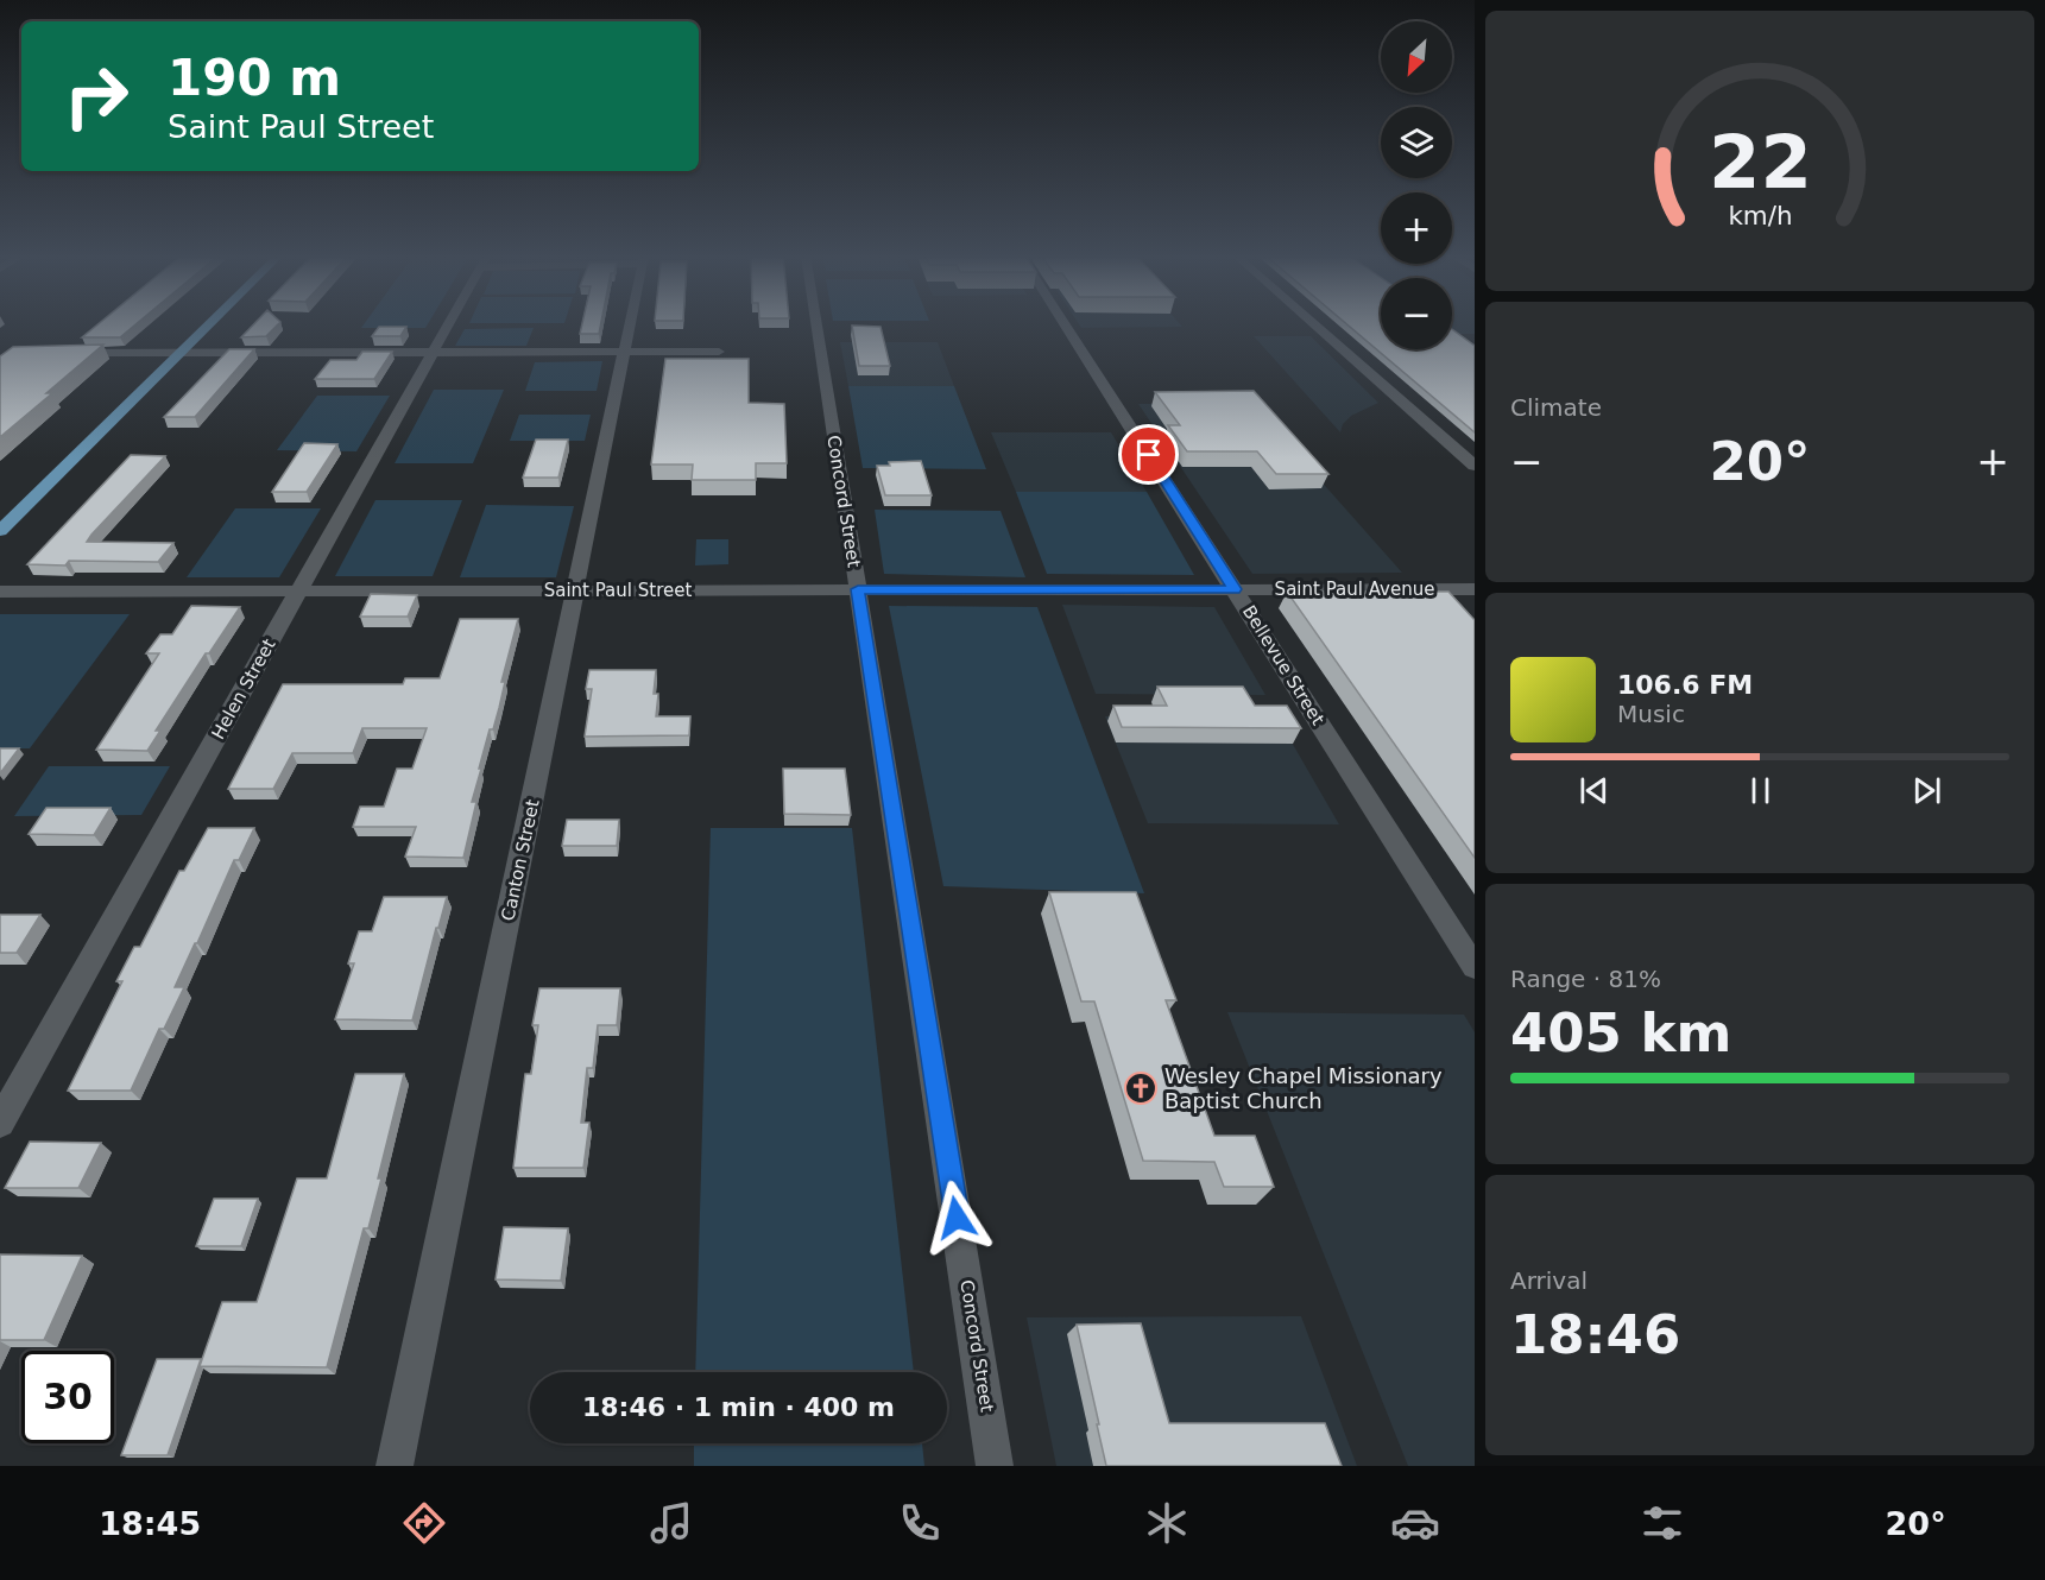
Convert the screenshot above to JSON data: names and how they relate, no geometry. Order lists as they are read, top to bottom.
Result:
{
  "streets": {
    "street": [
      "Concord Street",
      "Saint Paul Avenue",
      "Saint Paul Street",
      "Bellevue Street",
      "Helen Street",
      "Canton Street"
    ]
  },
  "crossings": [
    ["Concord Street", "Saint Paul Street"],
    ["Saint Paul Avenue", "Saint Paul Street"],
    ["Saint Paul Avenue", "Bellevue Street"],
    ["Saint Paul Street", "Bellevue Street"],
    ["Saint Paul Street", "Helen Street"],
    ["Saint Paul Street", "Canton Street"]
  ],
  "places": {
    "church": ["Wesley Chapel Missionary Baptist Church"]
  },
  "north": "bottom left",
  "page": {
    "map_buttons": ["+", "−"],
    "turn": ["190 m", "Saint Paul Street"],
    "tile": [
      "Climate",
      ["Range · 81%", "405 km"],
      ["Arrival", "18:46"]
    ],
    "heat": ["−", "20°", "+"],
    "song": ["106.6 FM", "Music"],
    "limit": "30",
    "trip": "18:46 · 1 min · 400 m",
    "tabs": ["18:45", "20°"],
    "gauge": ["22", "km/h"]
  }
}
